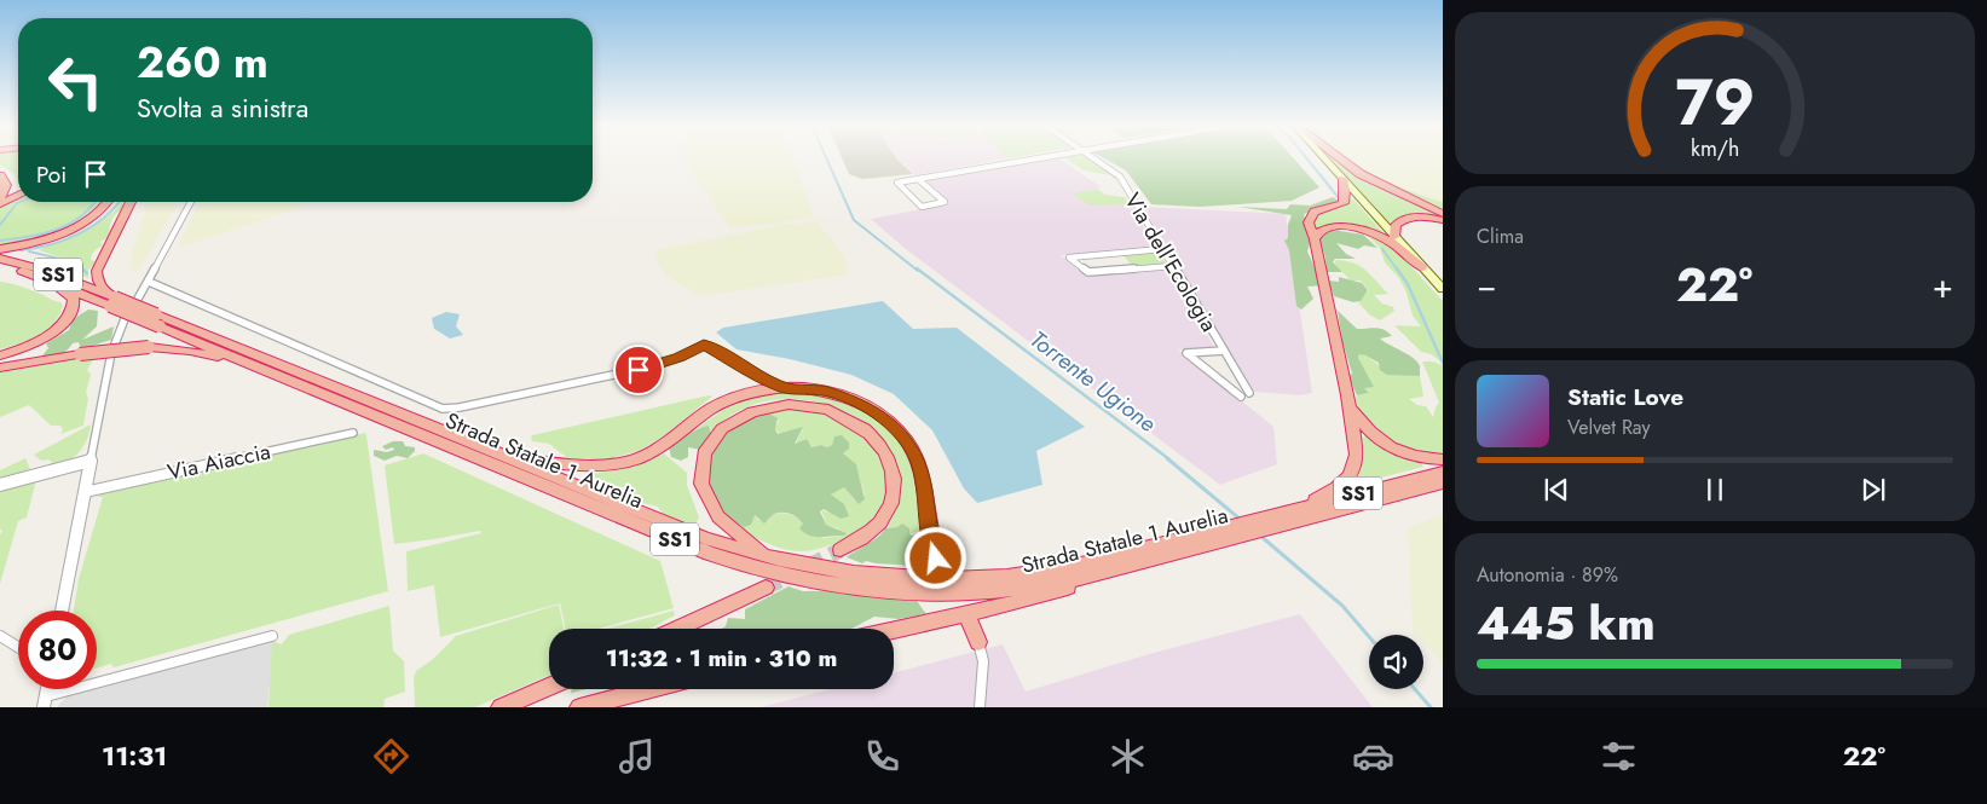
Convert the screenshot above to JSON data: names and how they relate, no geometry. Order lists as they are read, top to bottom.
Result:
{
  "streets": {
    "highway": ["SS1", "Strada Statale 1 Aurelia"],
    "street": ["Via dell'Ecologia", "Via Aiaccia"]
  },
  "water": ["Torrente Ugione"],
  "page": {
    "turn": ["260 m", "Svolta a sinistra"],
    "then": "Poi",
    "tile": [
      "Clima",
      ["Autonomia · 89%", "445 km"]
    ],
    "heat": ["−", "22°", "+"],
    "song": ["Static Love", "Velvet Ray"],
    "limit": "80",
    "trip": "11:32 · 1 min · 310 m",
    "tabs": ["11:31", "22°"],
    "gauge": ["79", "km/h"]
  }
}
